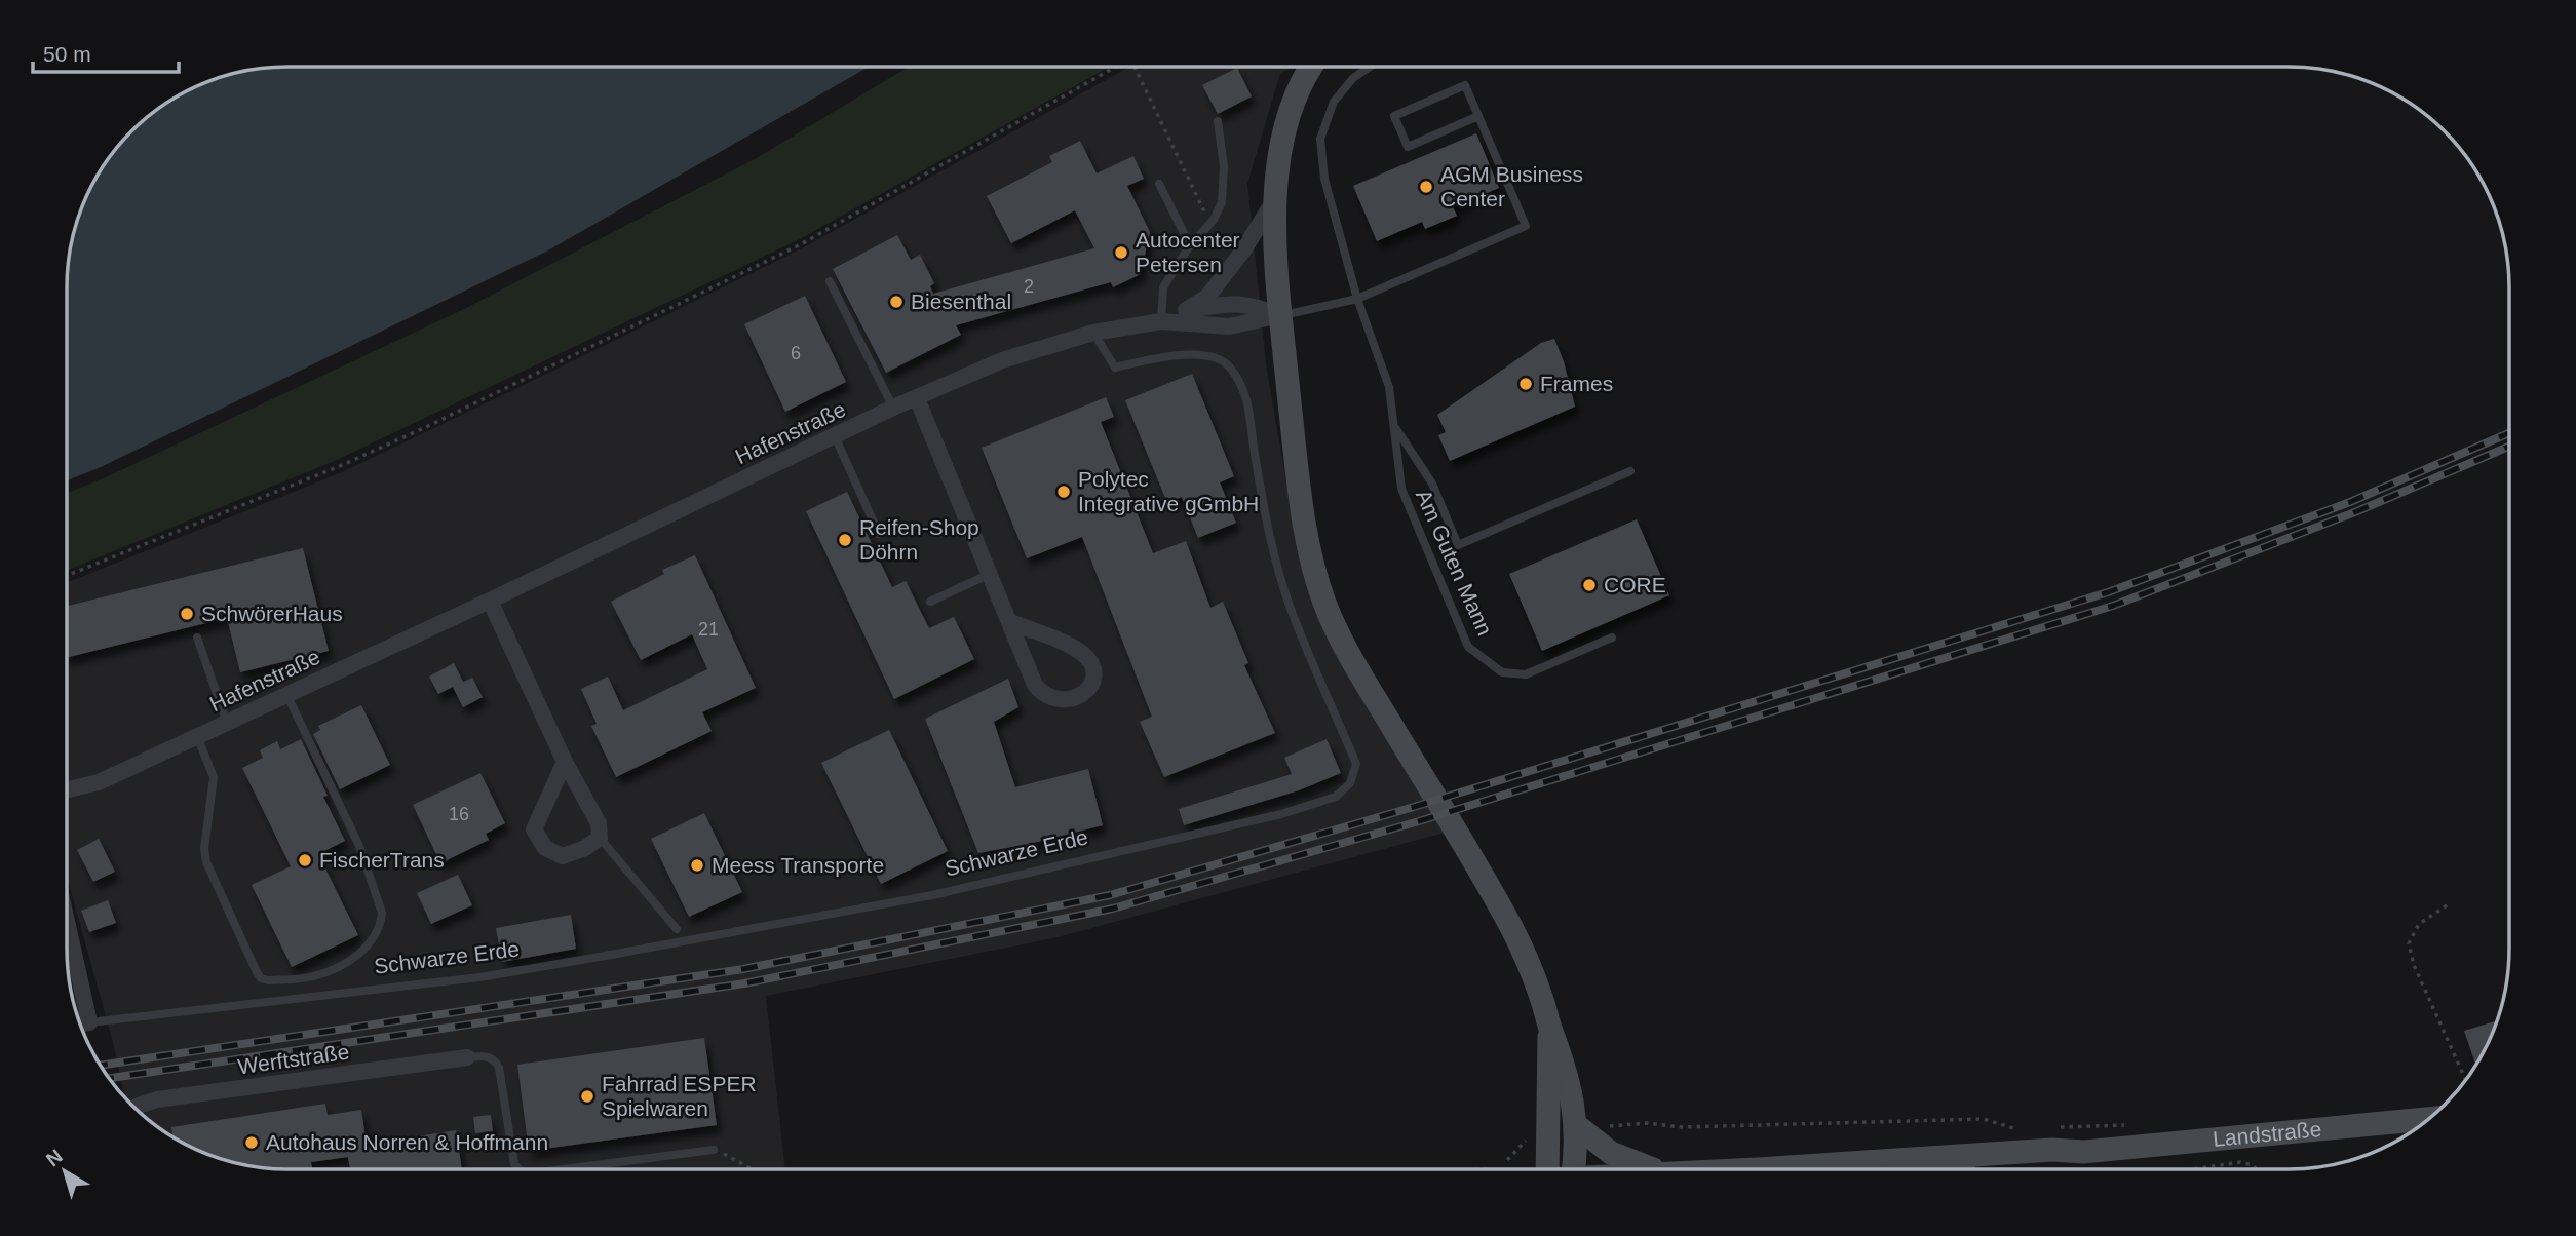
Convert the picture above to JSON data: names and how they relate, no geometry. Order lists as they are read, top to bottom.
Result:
{
  "streets": {
    "street": [
      "Hafenstraße",
      "Schwarze Erde",
      "Werftstraße",
      "Landstraße"
    ],
    "lane": ["Am Guten Mann"]
  },
  "crossings": [
    ["Hafenstraße", "Schwarze Erde"]
  ],
  "places": [
    "AGM Business Center",
    "Autocenter Petersen",
    "Biesenthal",
    "Frames",
    "Polytec Integrative gGmbH",
    "Reifen-Shop Döhrn",
    "CORE",
    "SchwörerHaus",
    "FischerTrans",
    "Meess Transporte",
    "Fahrrad ESPER Spielwaren",
    "Autohaus Norren & Hoffmann"
  ],
  "house_numbers": [
    "2",
    "6",
    "21",
    "16"
  ],
  "scale_bar": "50 m",
  "north": "top left"
}
